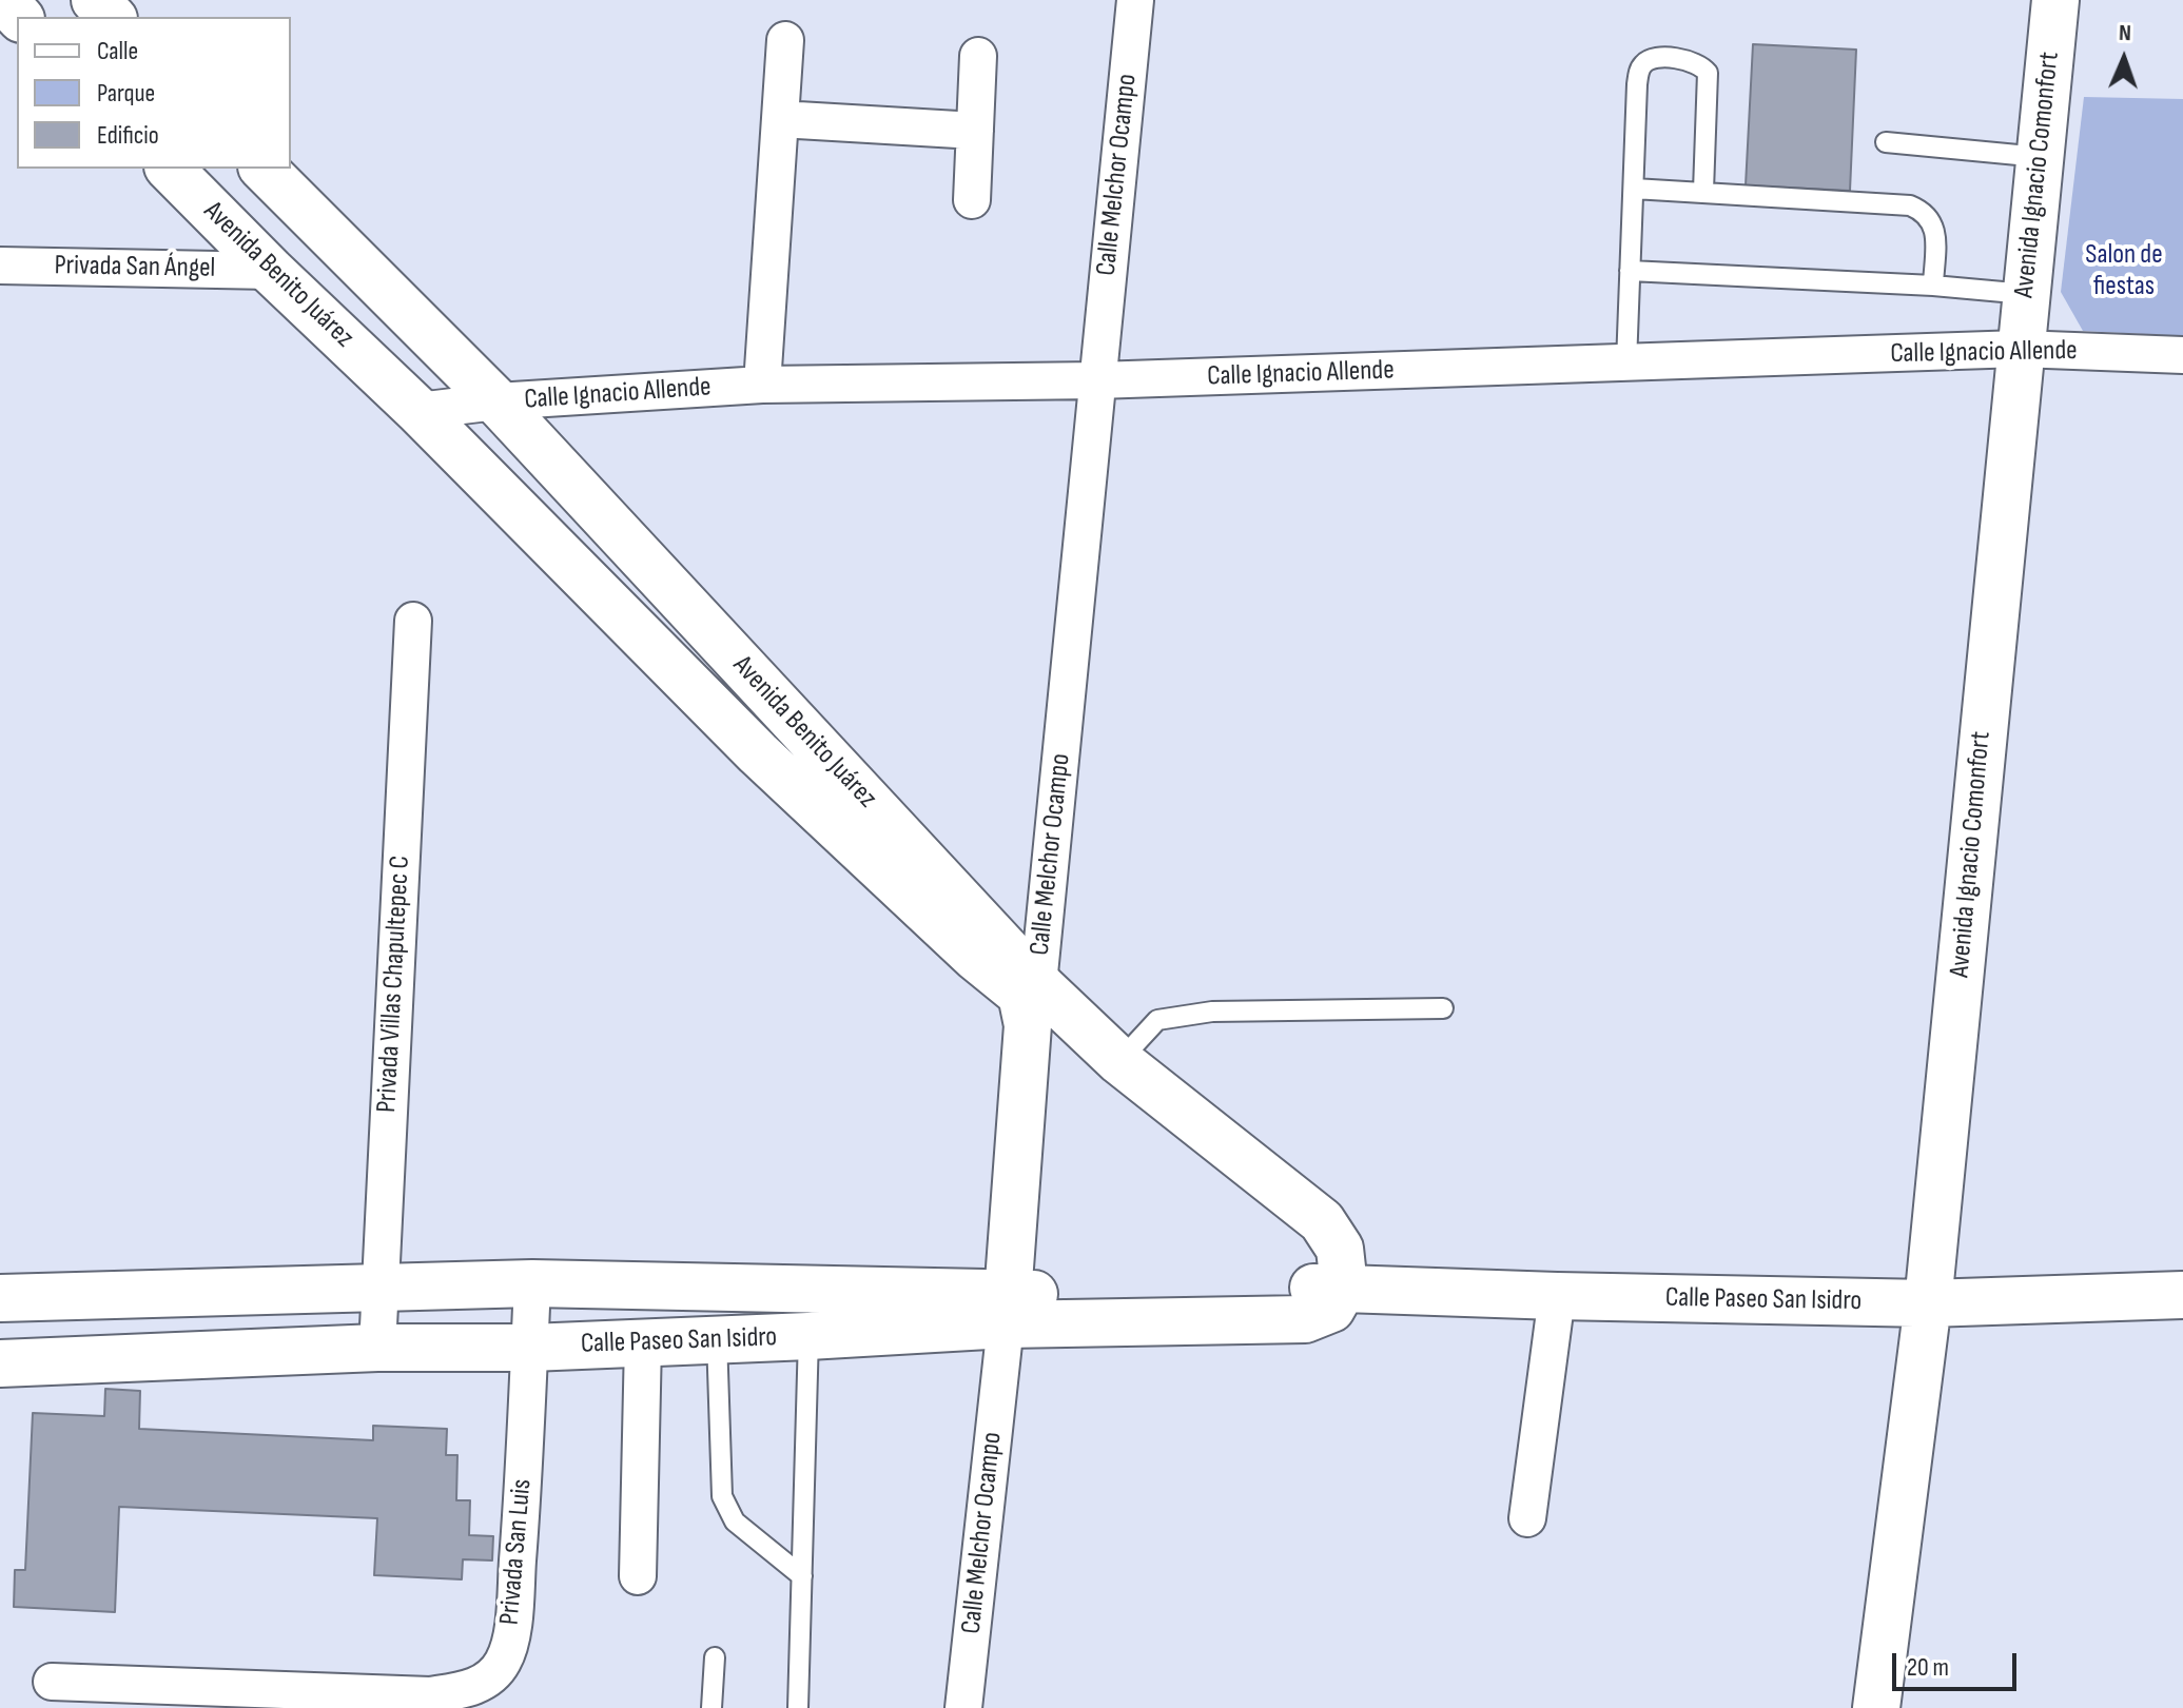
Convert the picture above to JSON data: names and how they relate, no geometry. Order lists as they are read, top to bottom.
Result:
{
  "streets": {
    "main road": [
      "Calle Melchor Ocampo",
      "Avenida Ignacio Comonfort",
      "Avenida Benito Juárez",
      "Calle Paseo San Isidro"
    ],
    "street": [
      "Privada San Ángel",
      "Calle Ignacio Allende",
      "Privada Villas Chapultepec C",
      "Privada San Luis"
    ]
  },
  "crossings": [
    ["Calle Melchor Ocampo", "Avenida Benito Juárez"],
    ["Calle Melchor Ocampo", "Calle Ignacio Allende"],
    ["Calle Melchor Ocampo", "Calle Paseo San Isidro"],
    ["Avenida Ignacio Comonfort", "Calle Ignacio Allende"],
    ["Avenida Ignacio Comonfort", "Calle Paseo San Isidro"],
    ["Privada San Ángel", "Avenida Benito Juárez"],
    ["Avenida Benito Juárez", "Calle Ignacio Allende"],
    ["Avenida Benito Juárez", "Calle Paseo San Isidro"],
    ["Privada Villas Chapultepec C", "Calle Paseo San Isidro"],
    ["Calle Paseo San Isidro", "Privada San Luis"]
  ],
  "parks": ["Salon de fiestas"],
  "legend": ["Calle", "Parque", "Edificio"],
  "scale_bar": "20 m",
  "north": "top"
}
